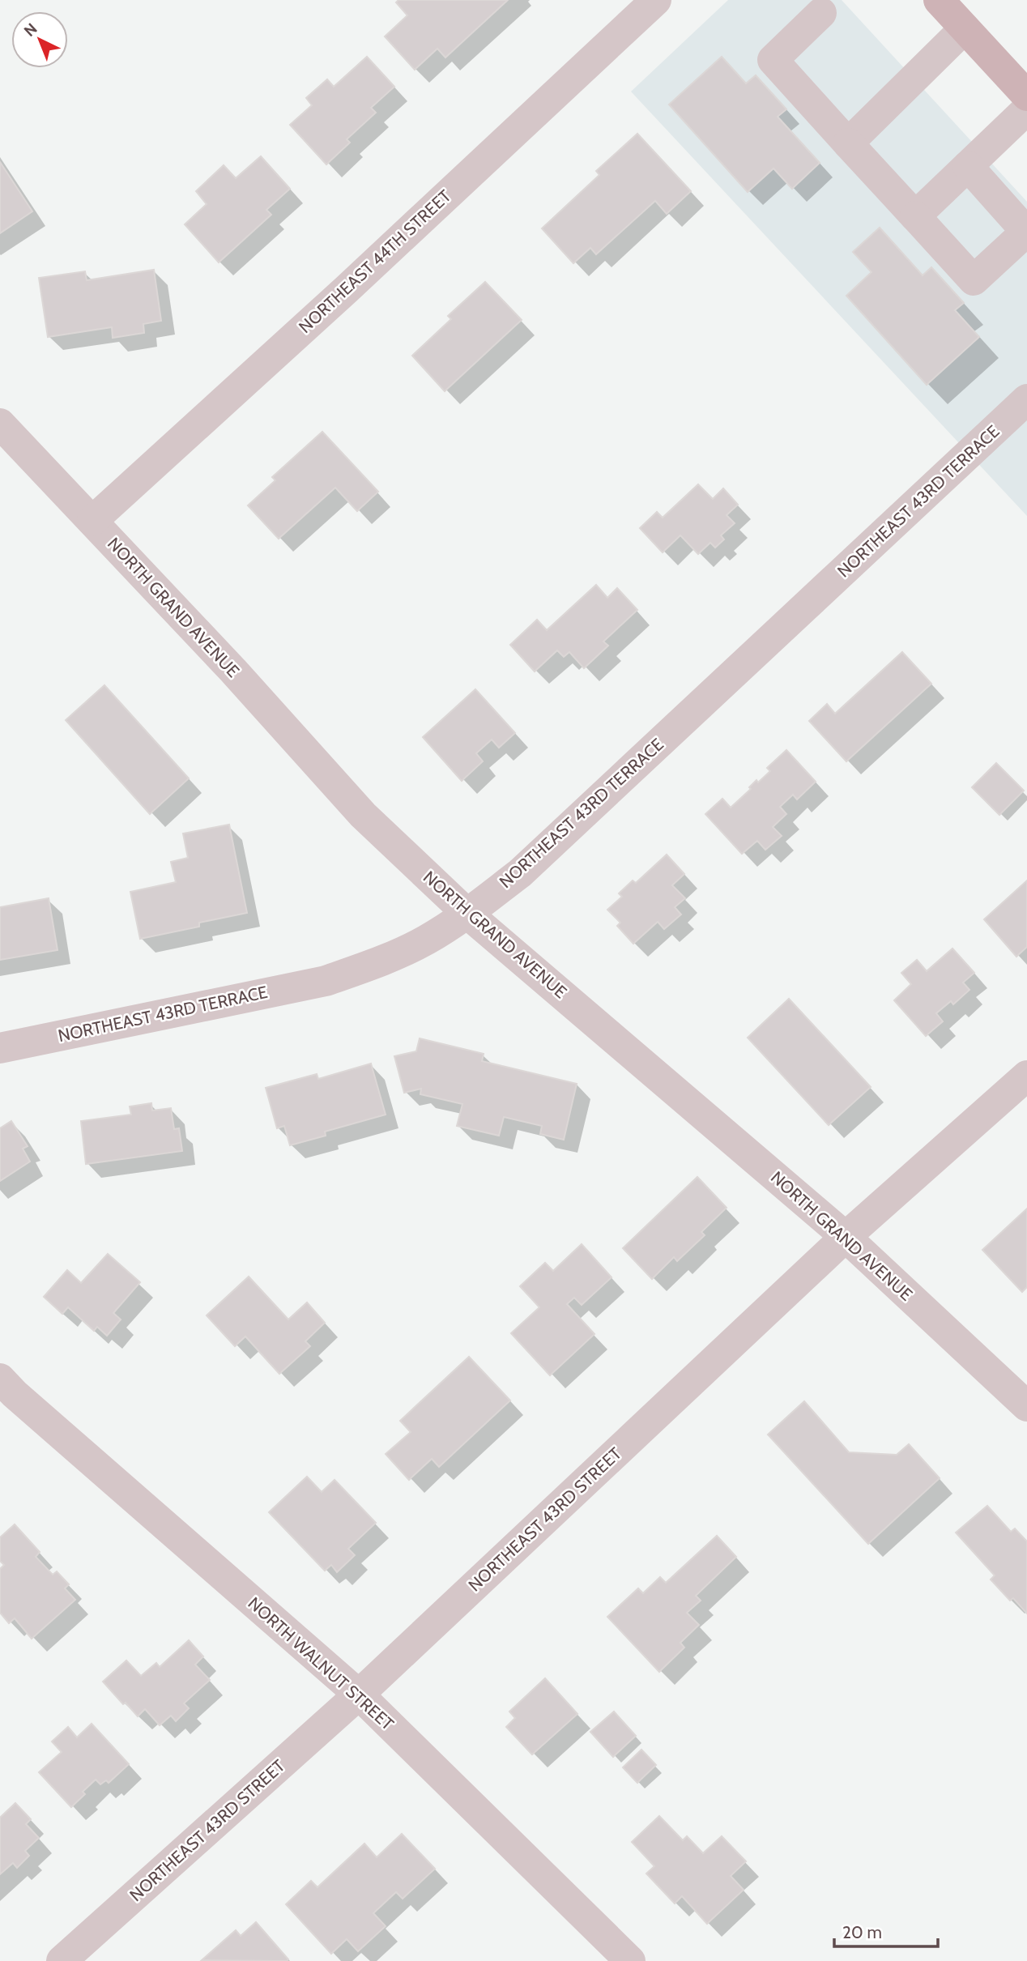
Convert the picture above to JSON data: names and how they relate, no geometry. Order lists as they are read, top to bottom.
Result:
{
  "streets": {
    "street": [
      "NORTHEAST 44TH STREET",
      "NORTHEAST 43RD TERRACE",
      "NORTH GRAND AVENUE",
      "NORTHEAST 43RD STREET",
      "NORTH WALNUT STREET"
    ]
  },
  "crossings": [
    ["NORTHEAST 44TH STREET", "NORTH GRAND AVENUE"],
    ["NORTHEAST 43RD TERRACE", "NORTH GRAND AVENUE"],
    ["NORTH GRAND AVENUE", "NORTHEAST 43RD STREET"],
    ["NORTHEAST 43RD STREET", "NORTH WALNUT STREET"]
  ],
  "scale_bar": "20 m",
  "north": "top left"
}
